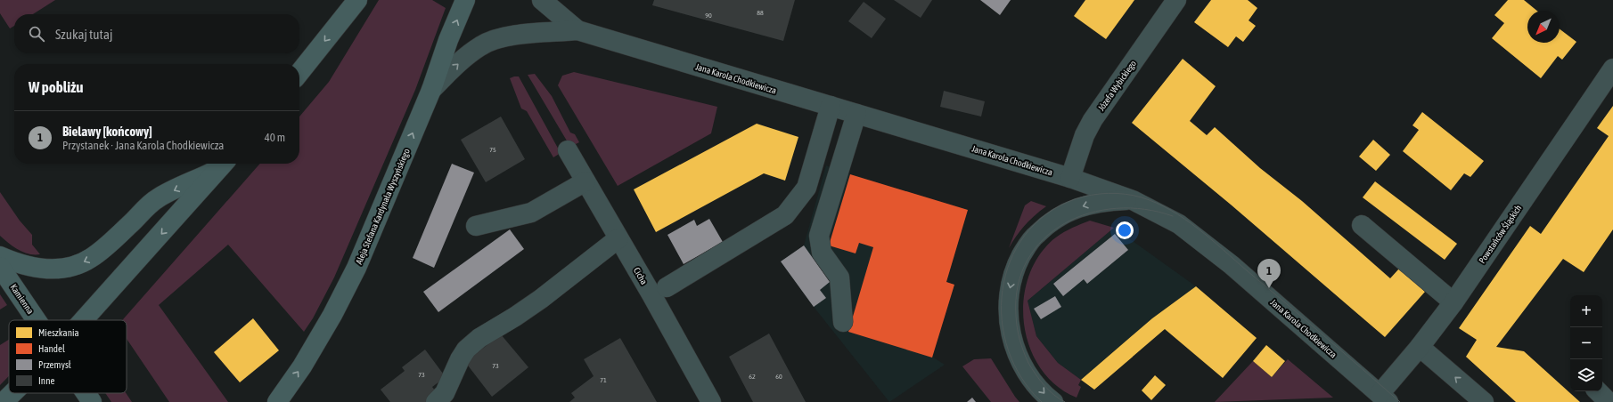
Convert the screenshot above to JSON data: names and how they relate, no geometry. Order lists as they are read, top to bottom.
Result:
{
  "streets": {
    "main road": ["Aleja Stefana Kardynała Wyszyńskiego", "Kamienna"],
    "street": [
      "Jana Karola Chodkiewicza",
      "Józefa Wybickiego",
      "Powstańców Śląskich",
      "Cicha"
    ]
  },
  "crossings": [
    ["Jana Karola Chodkiewicza", "Józefa Wybickiego"],
    ["Jana Karola Chodkiewicza", "Aleja Stefana Kardynała Wyszyńskiego"],
    ["Jana Karola Chodkiewicza", "Powstańców Śląskich"]
  ],
  "house_numbers": [
    "88",
    "90",
    "75",
    "73",
    "73",
    "62",
    "60",
    "71"
  ],
  "legend": [
    "Mieszkania",
    "Handel",
    "Przemysł",
    "Inne"
  ],
  "north": "bottom left",
  "page": {
    "search": "Szukaj tutaj",
    "heading": "W pobliżu",
    "list": [
      {
        "mark": "1",
        "name": "Bielawy [końcowy]",
        "note": "Przystanek · Jana Karola Chodkiewicza",
        "value": "40 m"
      }
    ],
    "pins": "1",
    "map_buttons": ["+", "−"]
  }
}
